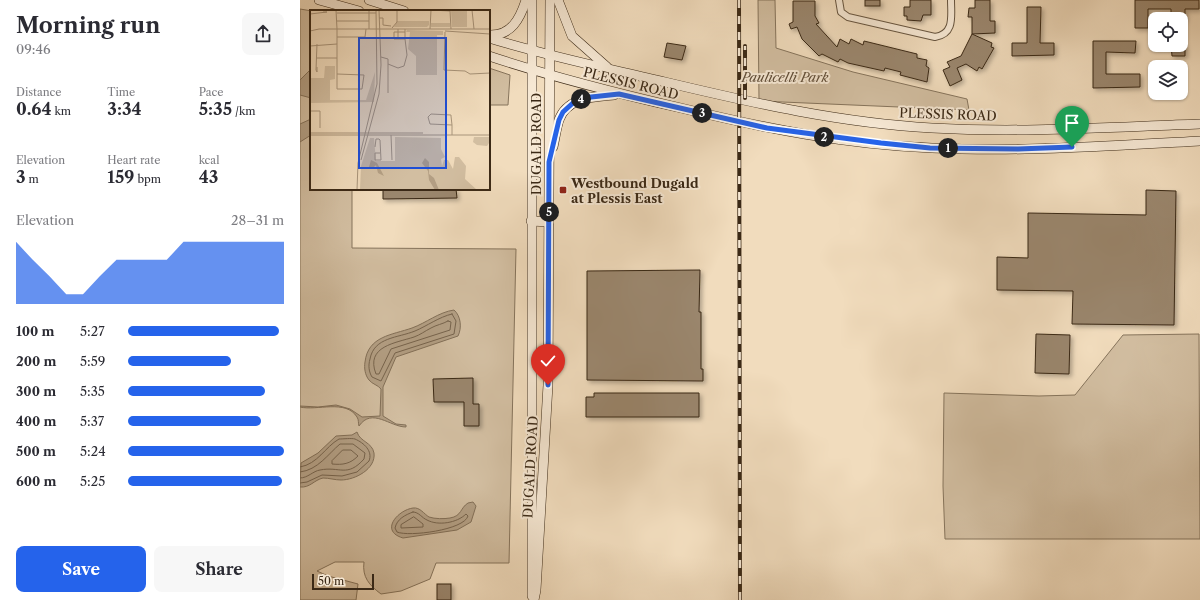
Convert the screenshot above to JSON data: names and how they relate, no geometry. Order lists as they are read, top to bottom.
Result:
{
  "streets": {
    "main road": ["PLESSIS ROAD", "DUGALD ROAD"]
  },
  "crossings": [
    ["PLESSIS ROAD", "DUGALD ROAD"]
  ],
  "parks": ["Paulicelli Park"],
  "places": {
    "transit": ["Westbound Dugald at Plessis East"]
  },
  "scale_bar": "50 m",
  "page": {
    "heading": ["Morning run", "09:46"],
    "stats": [
      ["Distance", "0.64 km"],
      ["Time", "3:34"],
      ["Pace", "5:35 /km"],
      ["Elevation", "3 m"],
      ["Heart rate", "159 bpm"],
      ["kcal", "43"]
    ],
    "pins": [
      "4",
      "3",
      "2",
      "1",
      "5"
    ],
    "chart": ["Elevation", "28–31 m"],
    "list": [
      {
        "name": "100 m",
        "note": "5:27"
      },
      {
        "name": "200 m",
        "note": "5:59"
      },
      {
        "name": "300 m",
        "note": "5:35"
      },
      {
        "name": "400 m",
        "note": "5:37"
      },
      {
        "name": "500 m",
        "note": "5:24"
      },
      {
        "name": "600 m",
        "note": "5:25"
      }
    ],
    "buttons": ["Save", "Share"],
    "scale": "50 m"
  }
}
